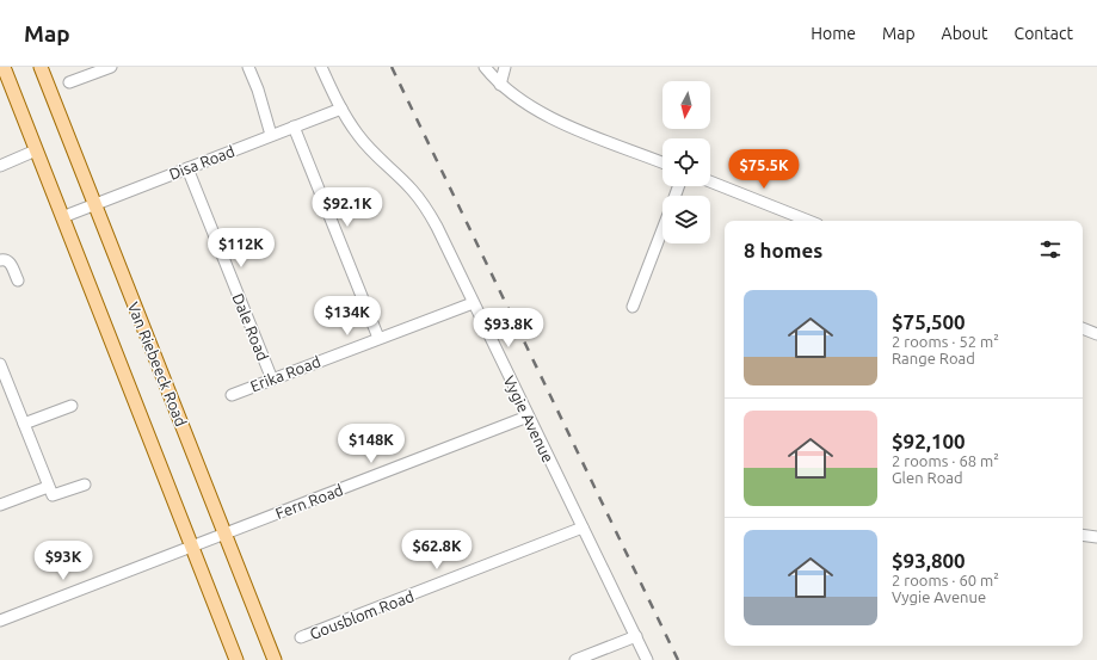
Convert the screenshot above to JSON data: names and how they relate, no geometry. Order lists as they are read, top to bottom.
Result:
{
  "streets": {
    "main road": ["Van Riebeeck Road"],
    "street": [
      "Disa Road",
      "Dale Road",
      "Erika Road",
      "Vygie Avenue",
      "Fern Road",
      "Gousblom Road"
    ]
  },
  "crossings": [
    ["Disa Road", "Dale Road"],
    ["Disa Road", "Van Riebeeck Road"],
    ["Disa Road", "Vygie Avenue"],
    ["Dale Road", "Erika Road"],
    ["Van Riebeeck Road", "Fern Road"],
    ["Erika Road", "Vygie Avenue"],
    ["Vygie Avenue", "Fern Road"],
    ["Vygie Avenue", "Gousblom Road"]
  ],
  "north": "bottom",
  "page": {
    "header": "Map",
    "nav": [
      "Home",
      "Map",
      "About",
      "Contact"
    ],
    "price": [
      "$75.5K",
      "$92.1K",
      "$112K",
      "$134K",
      "$93.8K",
      "$148K",
      "$62.8K",
      "$93K"
    ],
    "heading": "8 homes",
    "list": [
      {
        "name": "$75,500",
        "note": "2 rooms · 52 m² · Range Road"
      },
      {
        "name": "$92,100",
        "note": "2 rooms · 68 m² · Glen Road"
      },
      {
        "name": "$93,800",
        "note": "2 rooms · 60 m² · Vygie Avenue"
      }
    ]
  }
}
